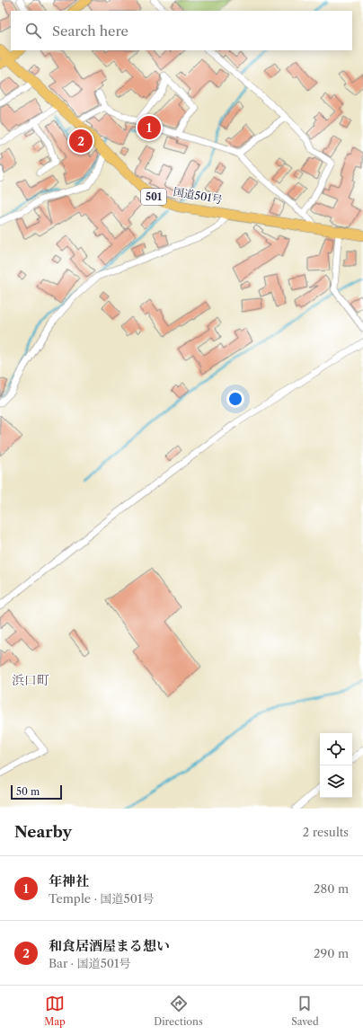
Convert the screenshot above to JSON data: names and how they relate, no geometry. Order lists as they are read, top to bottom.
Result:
{
  "streets": {
    "highway": ["国道501号", "501"]
  },
  "districts": ["浜口町"],
  "scale_bar": "50 m",
  "page": {
    "search": "Search here",
    "pins": ["1", "2"],
    "scale": "50 m",
    "heading": ["Nearby", "2 results"],
    "list": [
      {
        "mark": "1",
        "name": "年神社",
        "note": "Temple · 国道501号",
        "value": "280 m"
      },
      {
        "mark": "2",
        "name": "和食居酒屋まる想い",
        "note": "Bar · 国道501号",
        "value": "290 m"
      }
    ],
    "nav": ["Map", "Directions", "Saved"]
  }
}
